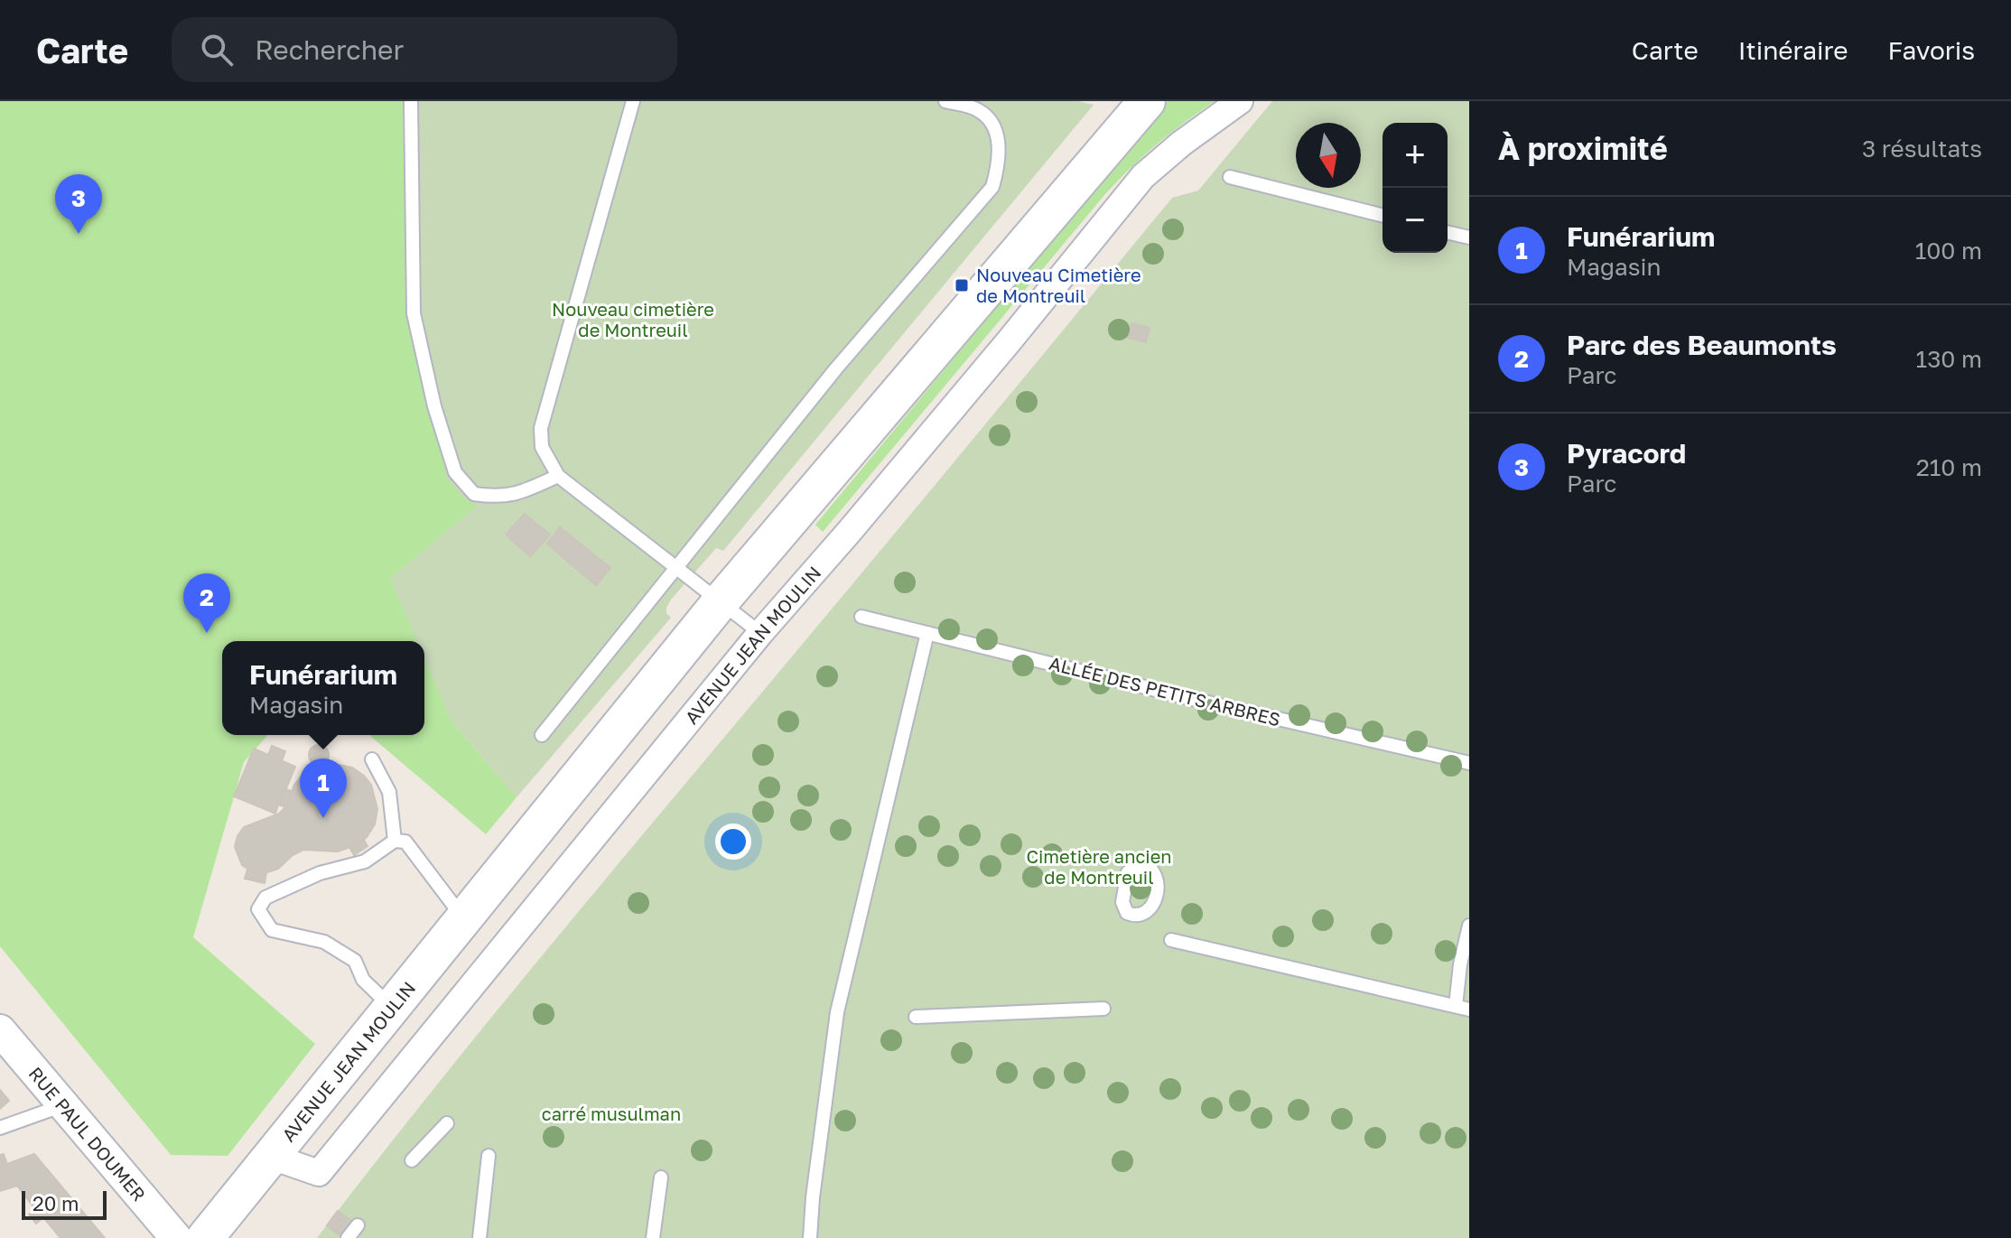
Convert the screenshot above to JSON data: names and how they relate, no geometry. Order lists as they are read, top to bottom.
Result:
{
  "streets": {
    "main road": ["AVENUE JEAN MOULIN"],
    "street": ["RUE PAUL DOUMER"],
    "lane": ["ALLÉE DES PETITS ARBRES"]
  },
  "parks": ["Nouveau cimetière de Montreuil", "Cimetière ancien de Montreuil", "carré musulman"],
  "places": {
    "transit": ["Nouveau Cimetière de Montreuil"]
  },
  "scale_bar": "20 m",
  "north": "bottom",
  "page": {
    "header": "Carte",
    "search": "Rechercher",
    "nav": ["Carte", "Itinéraire", "Favoris"],
    "heading": ["À proximité", "3 résultats"],
    "map_buttons": ["+", "−"],
    "pins": ["3", "2", "1"],
    "list": [
      {
        "mark": "1",
        "name": "Funérarium",
        "note": "Magasin",
        "value": "100 m"
      },
      {
        "mark": "2",
        "name": "Parc des Beaumonts",
        "note": "Parc",
        "value": "130 m"
      },
      {
        "mark": "3",
        "name": "Pyracord",
        "note": "Parc",
        "value": "210 m"
      }
    ],
    "popup": ["Funérarium", "Magasin"],
    "scale": "20 m"
  }
}
